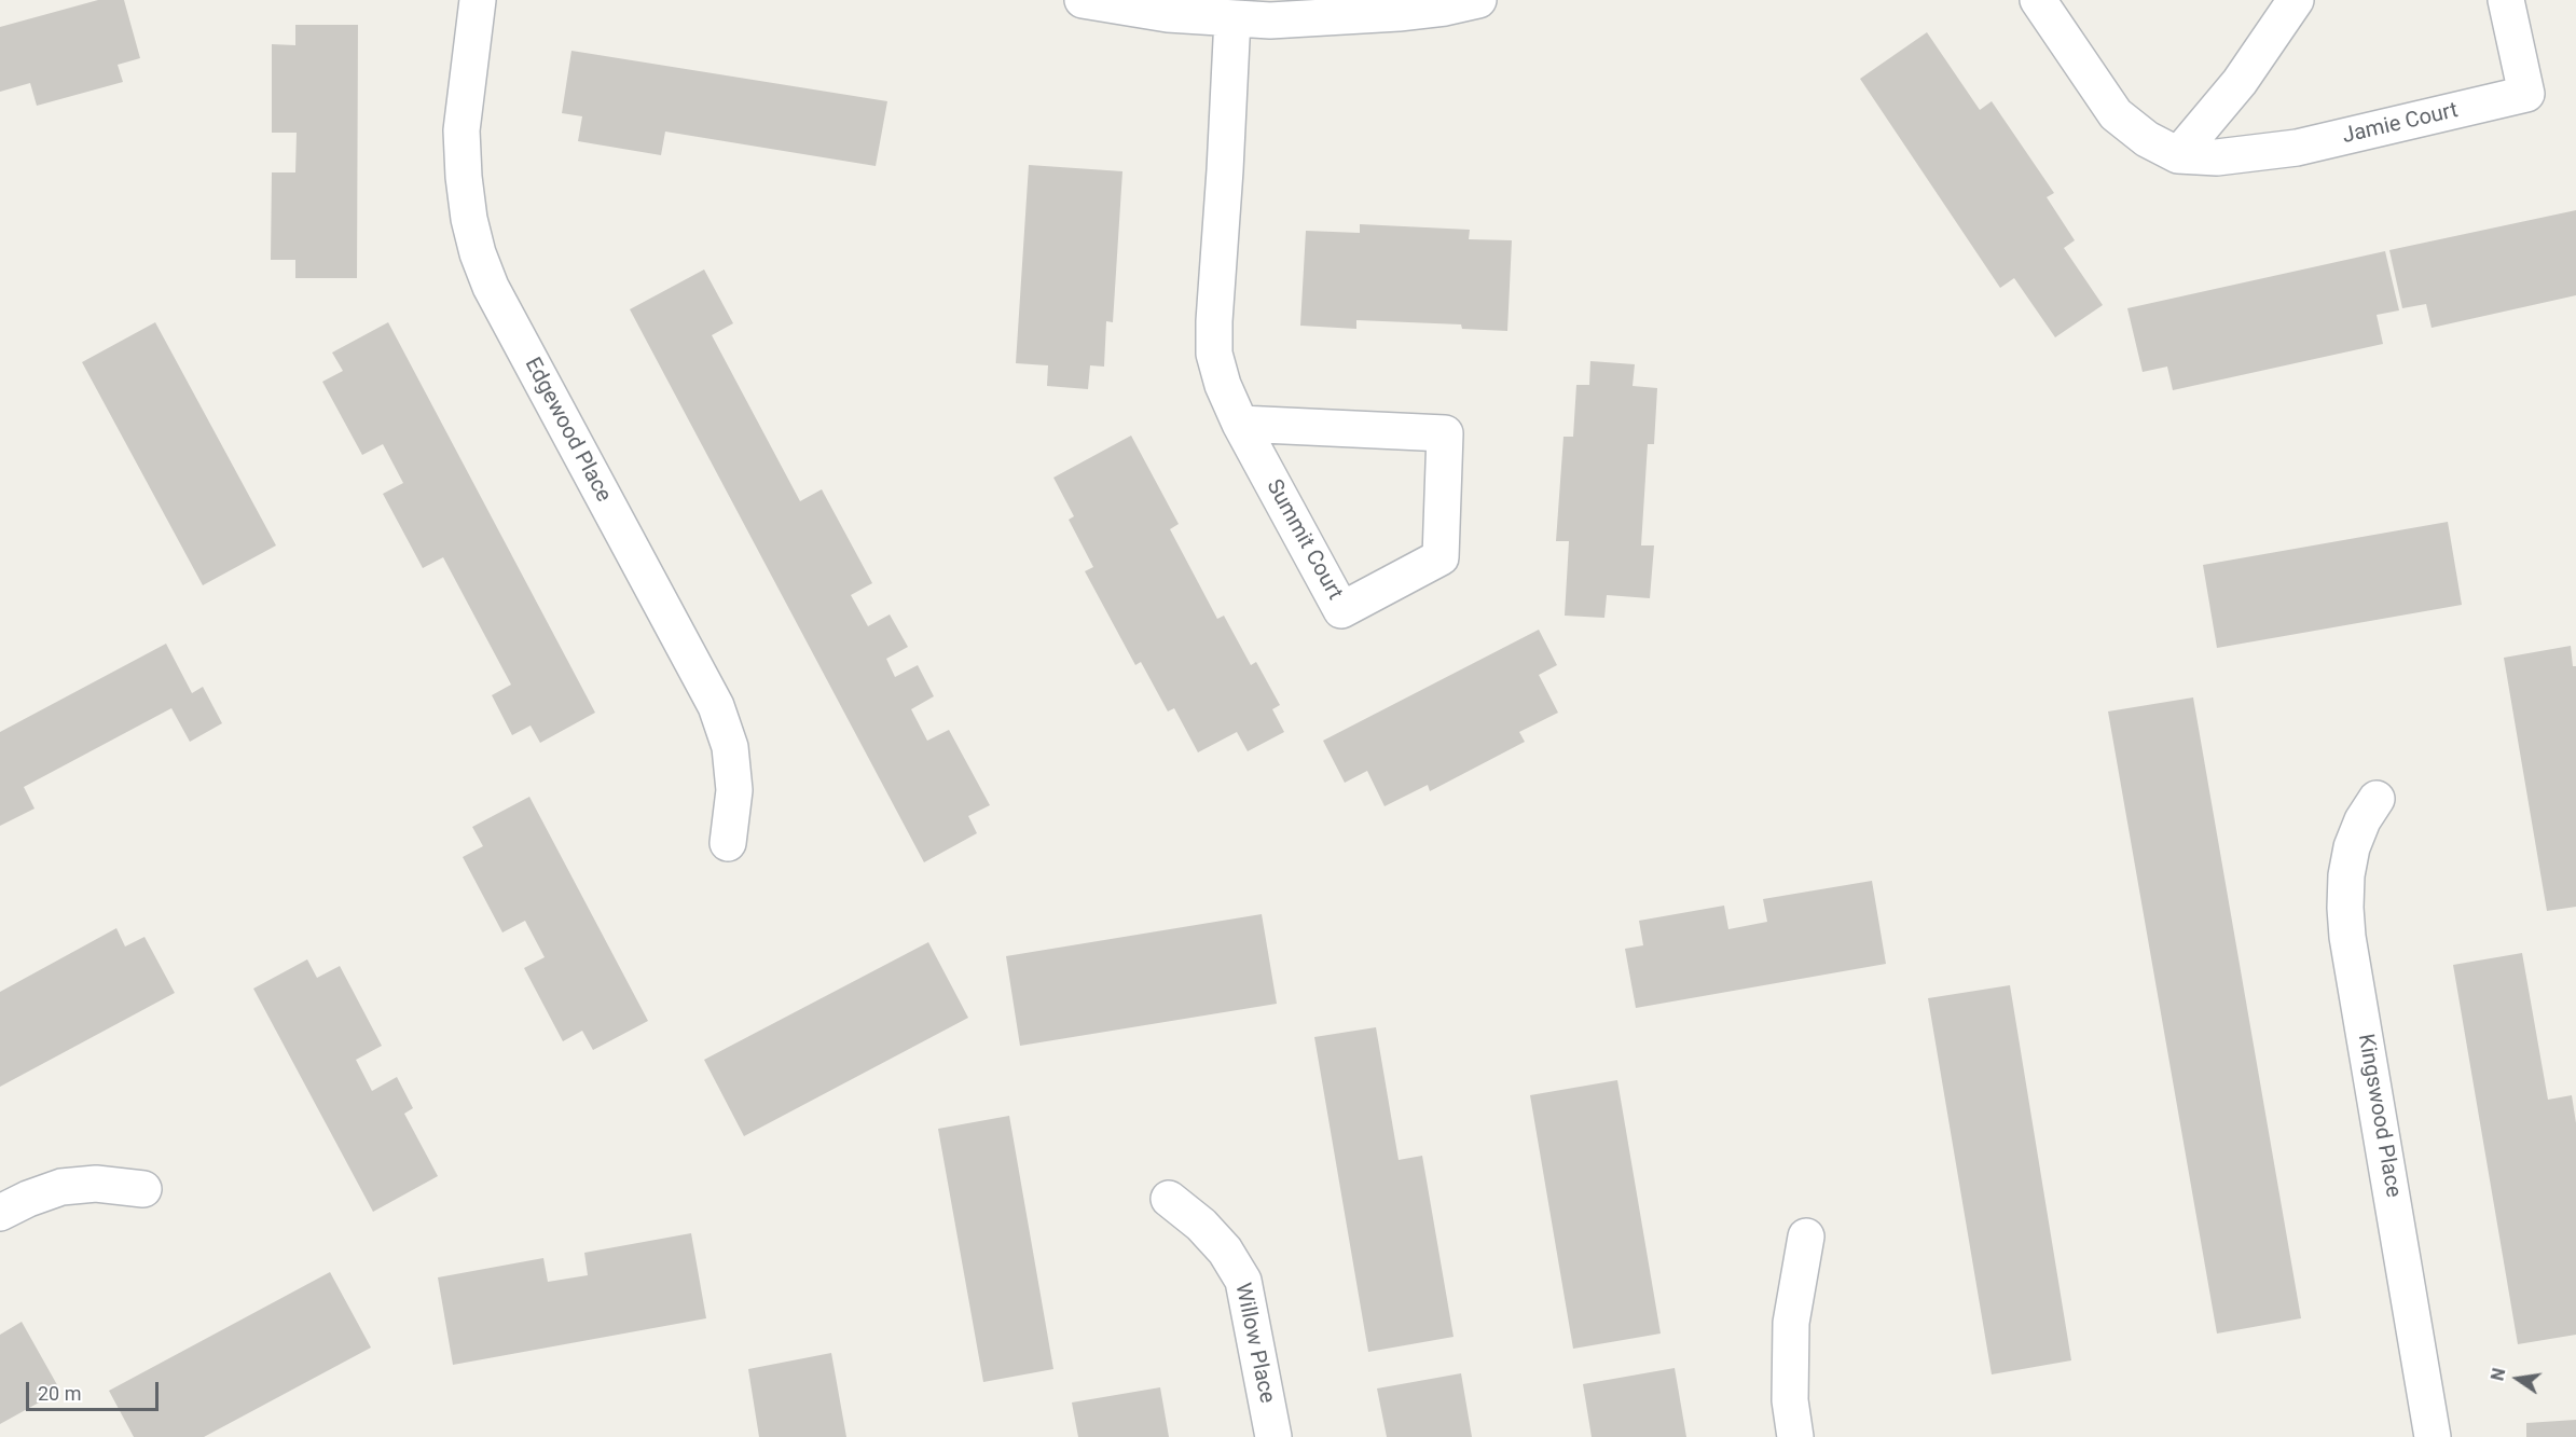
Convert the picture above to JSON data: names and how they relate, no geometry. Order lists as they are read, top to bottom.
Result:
{
  "streets": {
    "street": [
      "Jamie Court",
      "Edgewood Place",
      "Summit Court",
      "Kingswood Place",
      "Willow Place"
    ]
  },
  "scale_bar": "20 m",
  "north": "left"
}
